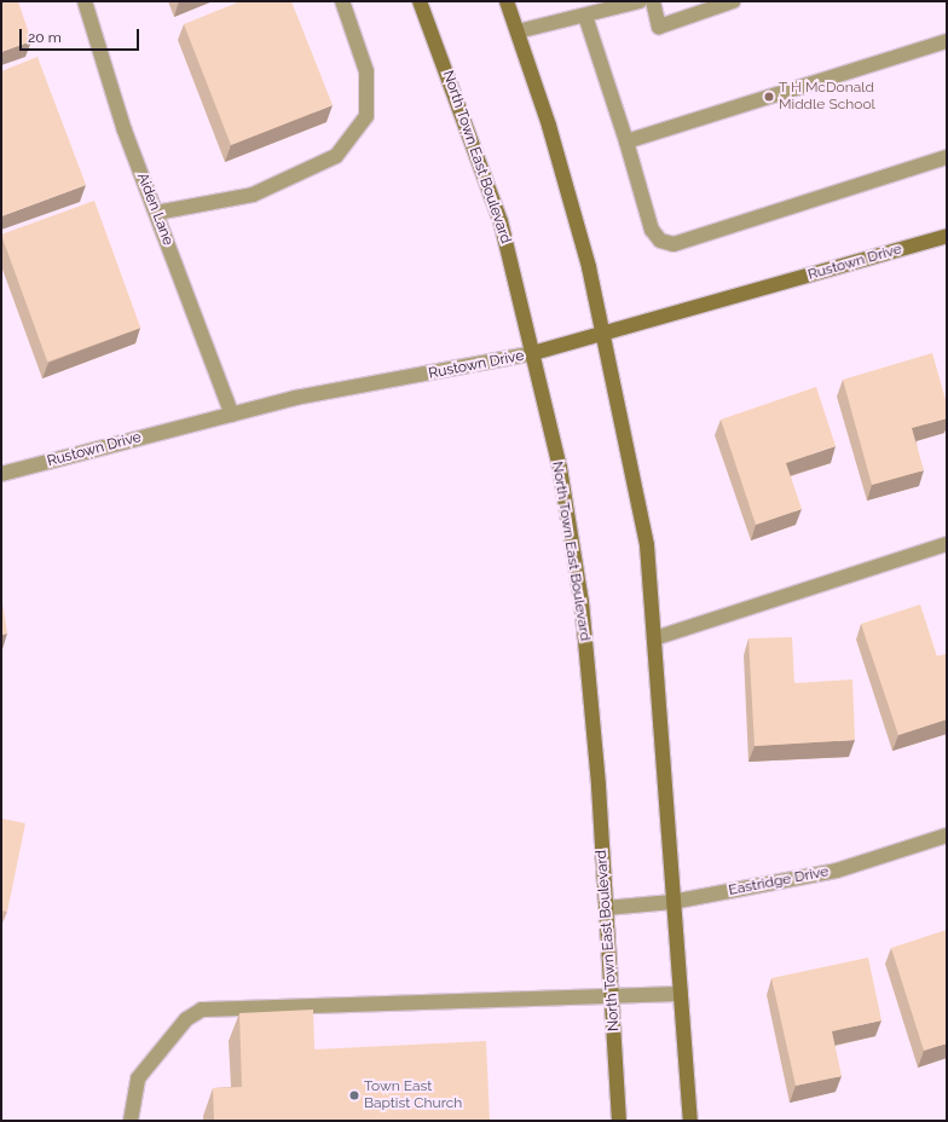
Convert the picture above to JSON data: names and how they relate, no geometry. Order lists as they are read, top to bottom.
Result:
{
  "streets": {
    "main road": ["North Town East Boulevard", "Rustown Drive"],
    "street": ["Aiden Lane", "Eastridge Drive"]
  },
  "crossings": [
    ["North Town East Boulevard", "Rustown Drive"],
    ["North Town East Boulevard", "Eastridge Drive"],
    ["Aiden Lane", "Rustown Drive"]
  ],
  "places": ["T H McDonald Middle School", "Town East Baptist Church"],
  "scale_bar": "20 m"
}
